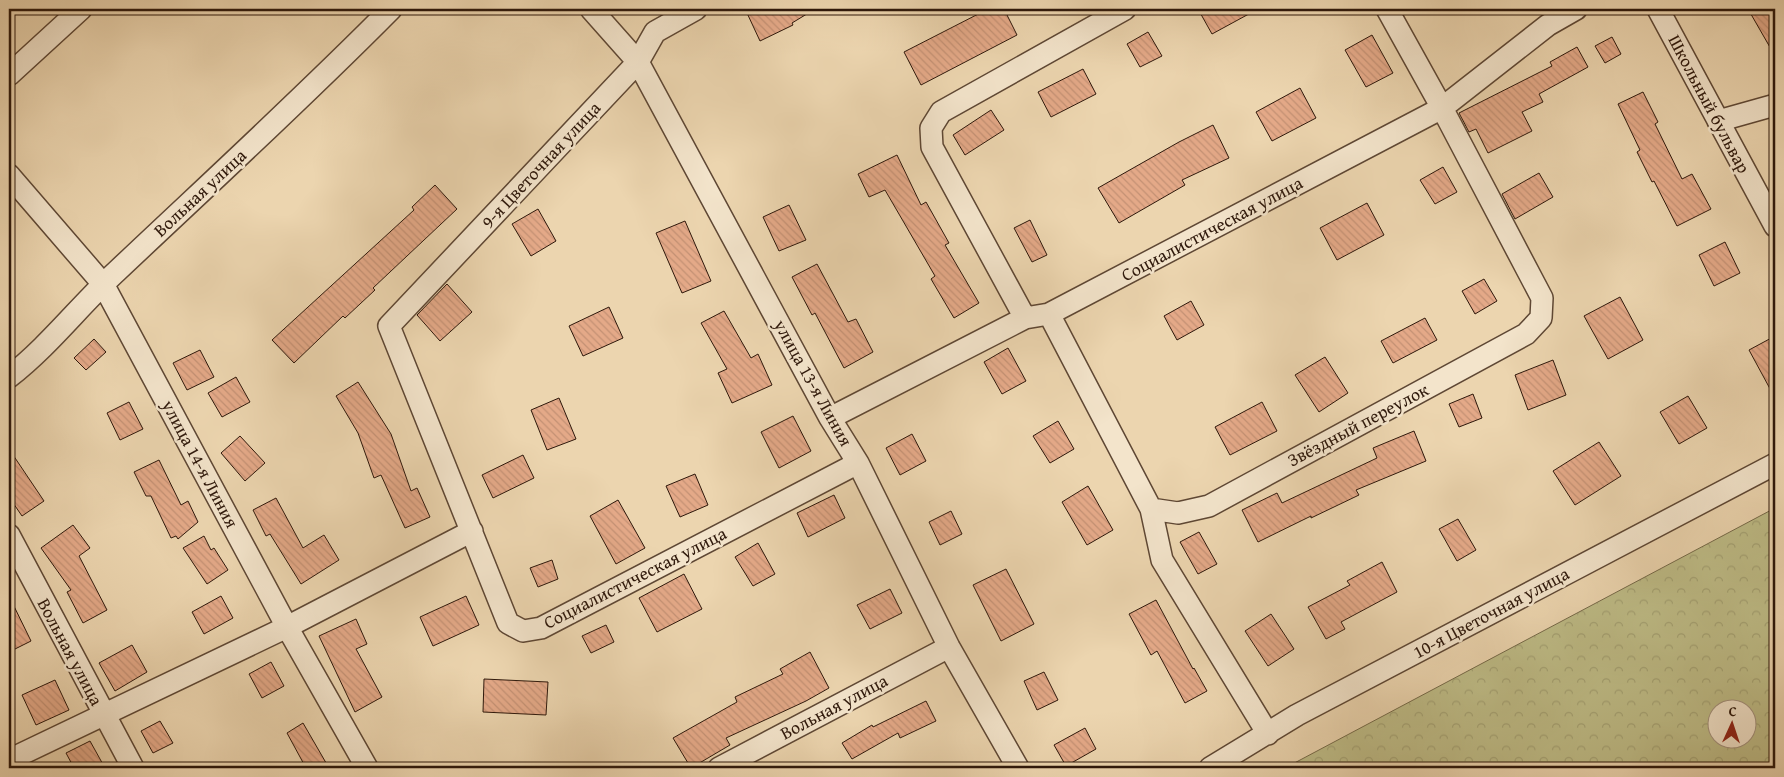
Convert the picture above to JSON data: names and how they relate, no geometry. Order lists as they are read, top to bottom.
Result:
{
  "streets": {
    "lane": [
      "Школьный бульвар",
      "9-я Цветочная улица",
      "Вольная улица",
      "Социалистическая улица",
      "улица 13-я Линия",
      "Звёздный переулок",
      "улица 14-я Линия",
      "10-я Цветочная улица"
    ]
  },
  "crossings": [
    ["9-я Цветочная улица", "Социалистическая улица"],
    ["9-я Цветочная улица", "улица 13-я Линия"],
    ["Вольная улица", "улица 13-я Линия"],
    ["Вольная улица", "улица 14-я Линия"],
    ["Социалистическая улица", "улица 13-я Линия"],
    ["Социалистическая улица", "Звёздный переулок"]
  ],
  "north": "top"
}
